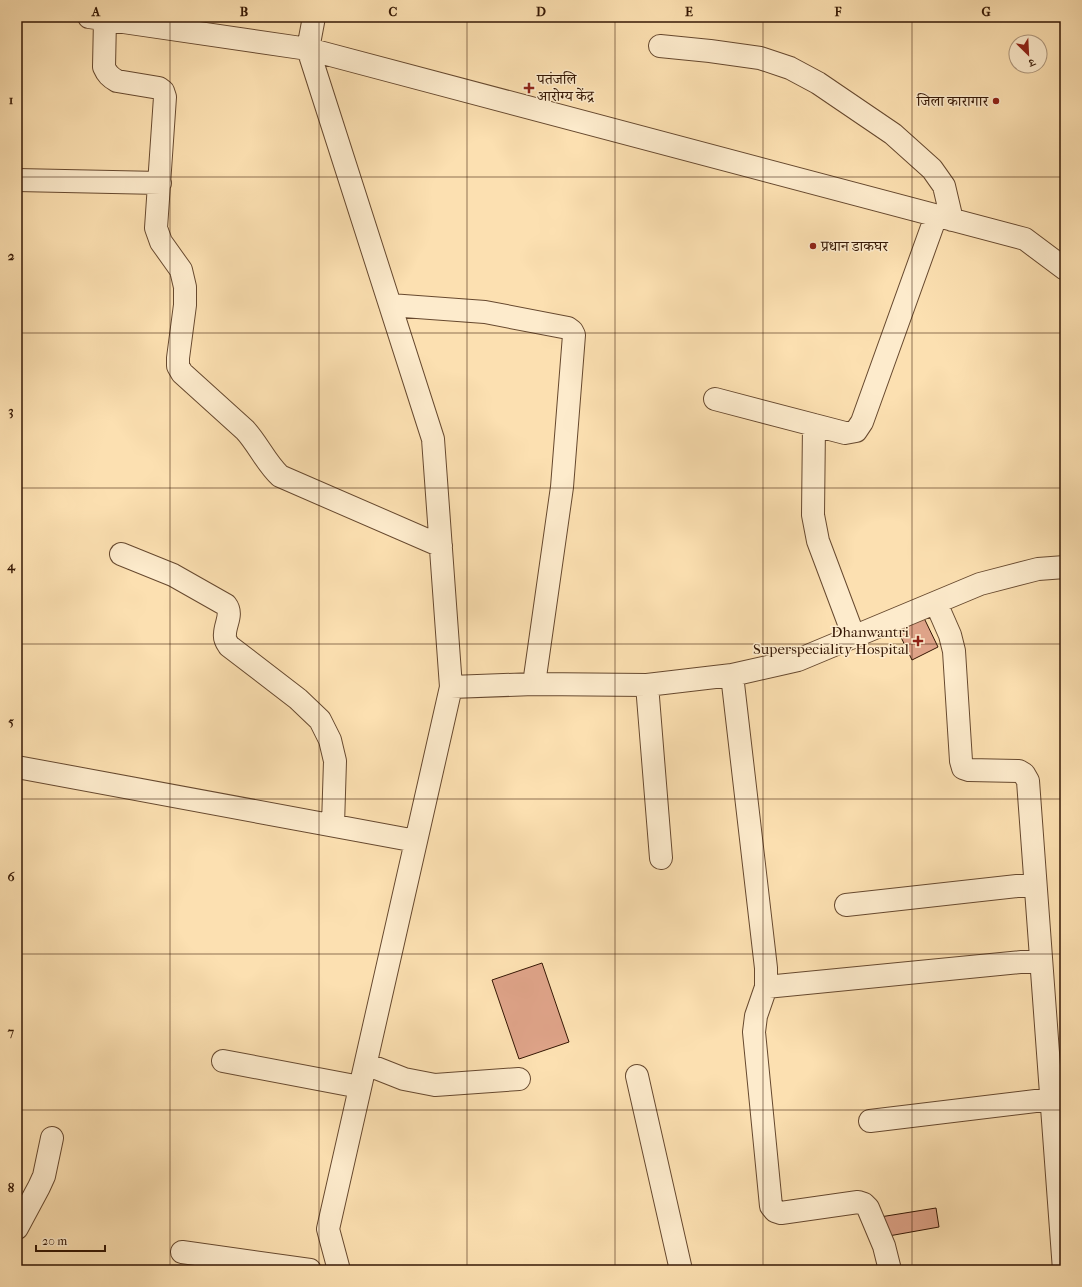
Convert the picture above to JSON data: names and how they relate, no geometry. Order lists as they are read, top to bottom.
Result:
{
  "places": {
    "health": ["पतंजलि आरोग्य केंद्र", "Dhanwantri Superspeciality Hospital"],
    "other": ["जिला कारागार", "प्रधान डाकघर"]
  },
  "scale_bar": "20 m",
  "north": "bottom right",
  "grid": {
    "columns": [
      "A",
      "B",
      "C",
      "D",
      "E",
      "F",
      "G"
    ],
    "rows": [
      "1",
      "2",
      "3",
      "4",
      "5",
      "6",
      "7",
      "8"
    ]
  }
}
